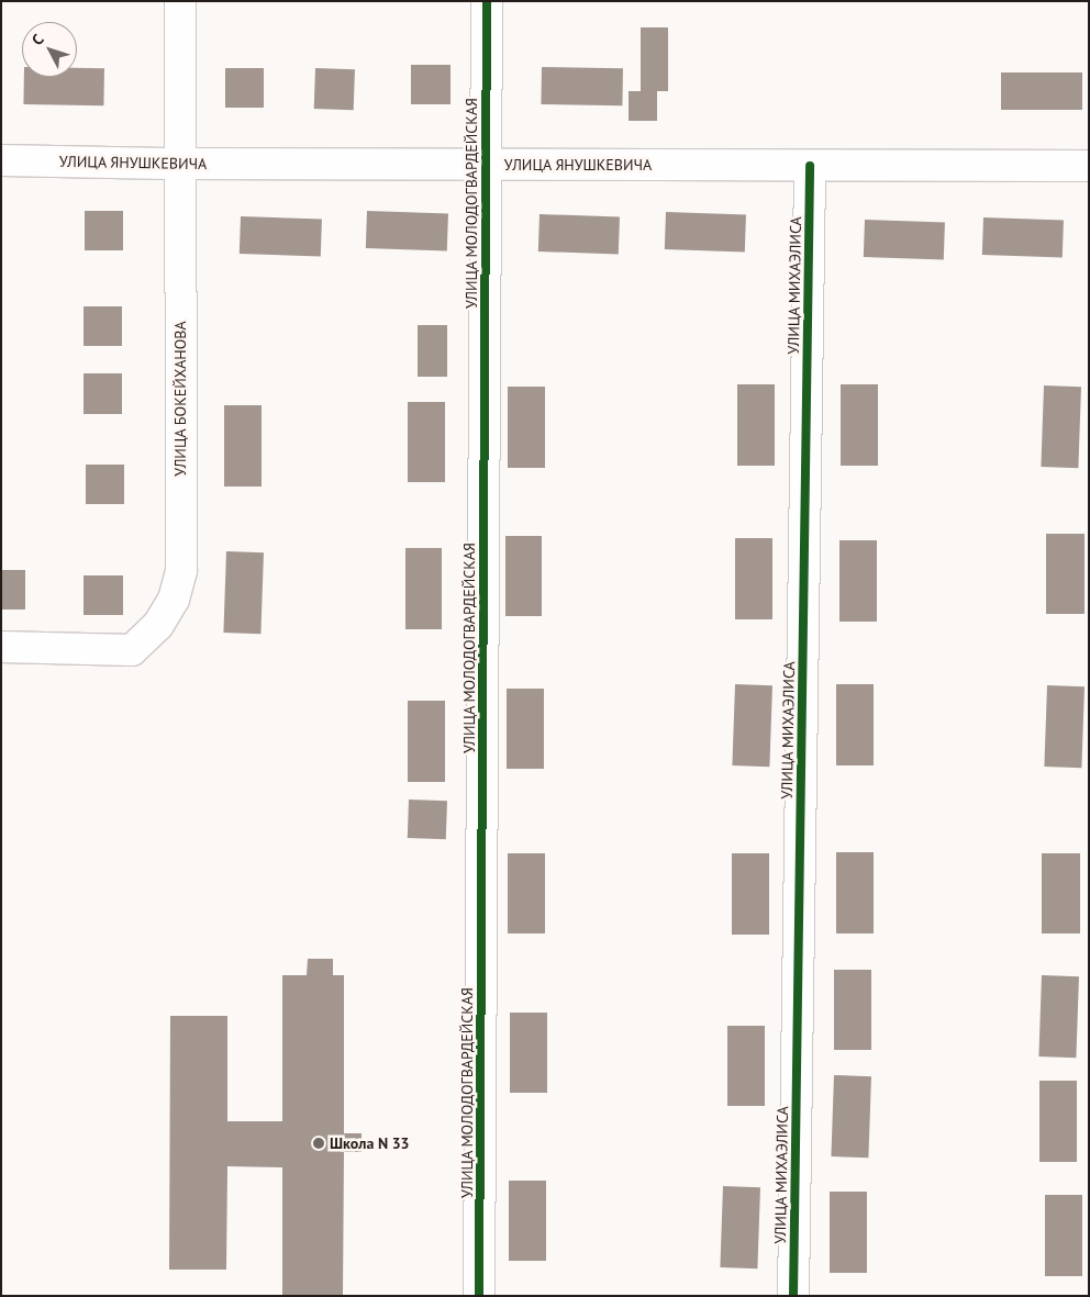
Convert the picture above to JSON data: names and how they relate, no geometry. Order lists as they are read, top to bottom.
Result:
{
  "streets": {
    "street": [
      "УЛИЦА ЯНУШКЕВИЧА",
      "УЛИЦА МОЛОДОГВАРДЕЙСКАЯ",
      "УЛИЦА МИХАЭЛИСА",
      "УЛИЦА БОКЕЙХАНОВА"
    ]
  },
  "crossings": [
    ["УЛИЦА ЯНУШКЕВИЧА", "УЛИЦА МОЛОДОГВАРДЕЙСКАЯ"],
    ["УЛИЦА ЯНУШКЕВИЧА", "УЛИЦА МИХАЭЛИСА"],
    ["УЛИЦА ЯНУШКЕВИЧА", "УЛИЦА БОКЕЙХАНОВА"]
  ],
  "places": ["Школа N 33"],
  "north": "top left"
}
